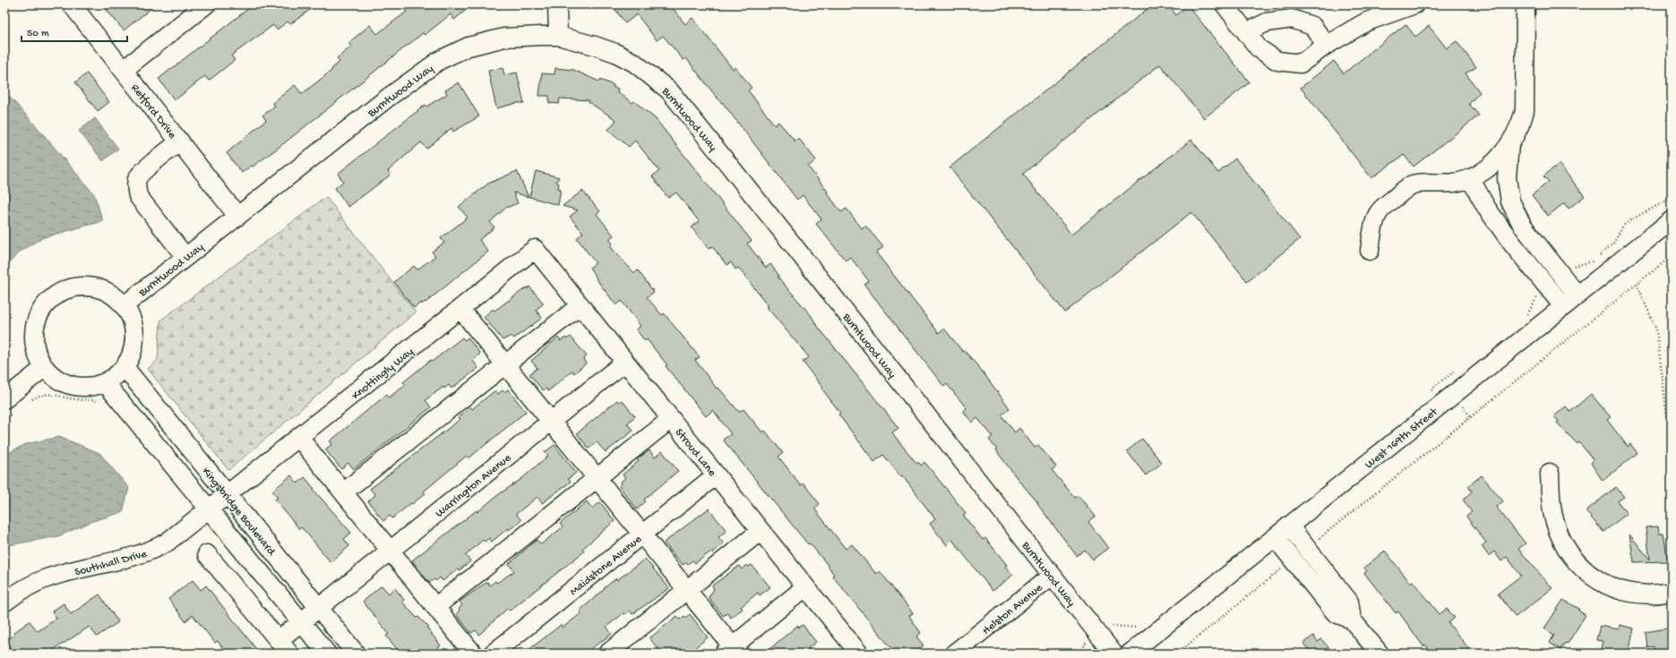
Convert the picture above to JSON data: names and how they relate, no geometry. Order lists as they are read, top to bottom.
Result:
{
  "streets": {
    "street": [
      "Burntwood Way",
      "Retford Drive",
      "Knottingly Way",
      "West 169th Street",
      "Stroud Lane",
      "Warrington Avenue",
      "Kingsbridge Boulevard",
      "Southhall Drive",
      "Maidstone Avenue",
      "Helston Avenue"
    ]
  },
  "crossings": [
    ["Burntwood Way", "Retford Drive"],
    ["Burntwood Way", "Kingsbridge Boulevard"],
    ["Burntwood Way", "Helston Avenue"],
    ["Knottingly Way", "Stroud Lane"],
    ["Knottingly Way", "Kingsbridge Boulevard"],
    ["Knottingly Way", "Southhall Drive"],
    ["Stroud Lane", "Warrington Avenue"],
    ["Stroud Lane", "Maidstone Avenue"],
    ["Warrington Avenue", "Kingsbridge Boulevard"],
    ["Kingsbridge Boulevard", "Southhall Drive"]
  ],
  "scale_bar": "50 m"
}
